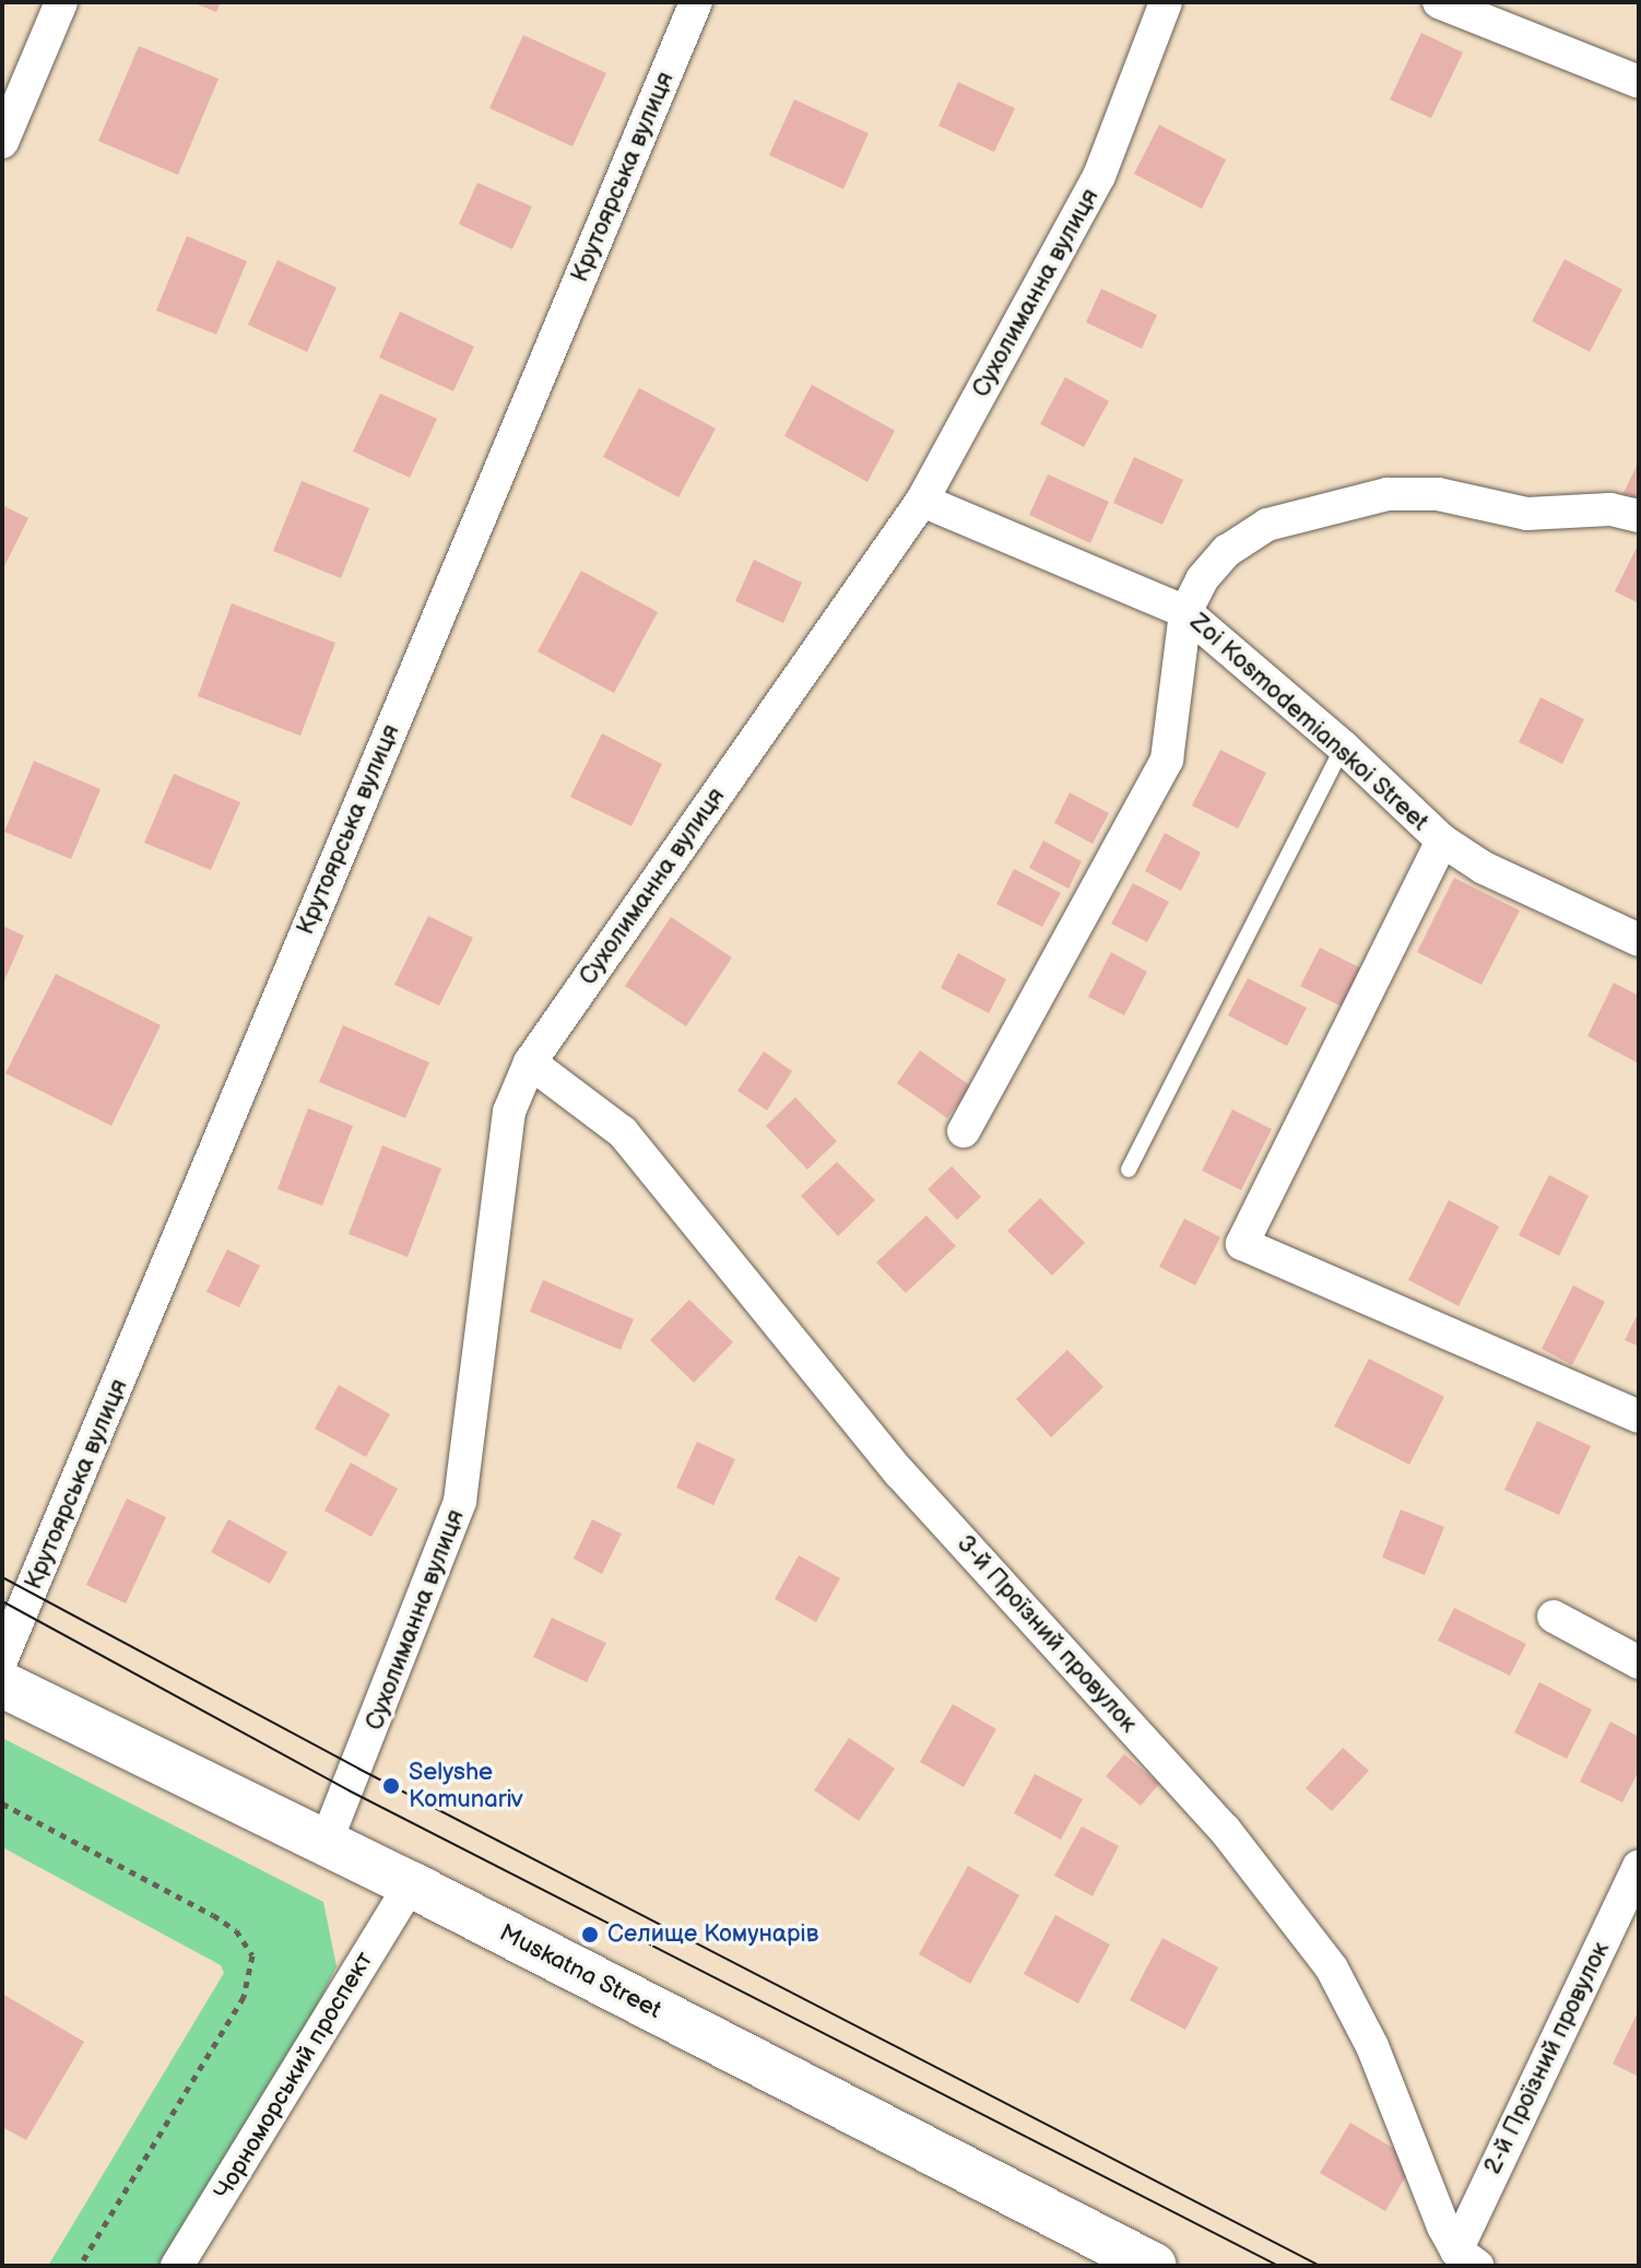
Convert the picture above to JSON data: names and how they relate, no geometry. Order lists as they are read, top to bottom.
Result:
{
  "streets": {
    "street": [
      "Крутоярська вулиця",
      "Сухолиманна вулиця",
      "Zoi Kosmodemianskoi Street",
      "3-й Проїзний провулок",
      "Muskatna Street",
      "2-й Проїзний провулок",
      "Чорноморський проспект"
    ]
  },
  "crossings": [
    ["Сухолиманна вулиця", "Zoi Kosmodemianskoi Street"],
    ["Сухолиманна вулиця", "3-й Проїзний провулок"],
    ["Сухолиманна вулиця", "Muskatna Street"],
    ["3-й Проїзний провулок", "2-й Проїзний провулок"],
    ["Muskatna Street", "Чорноморський проспект"]
  ],
  "places": ["Selyshe Komunariv", "Селище Комунарів"]
}
